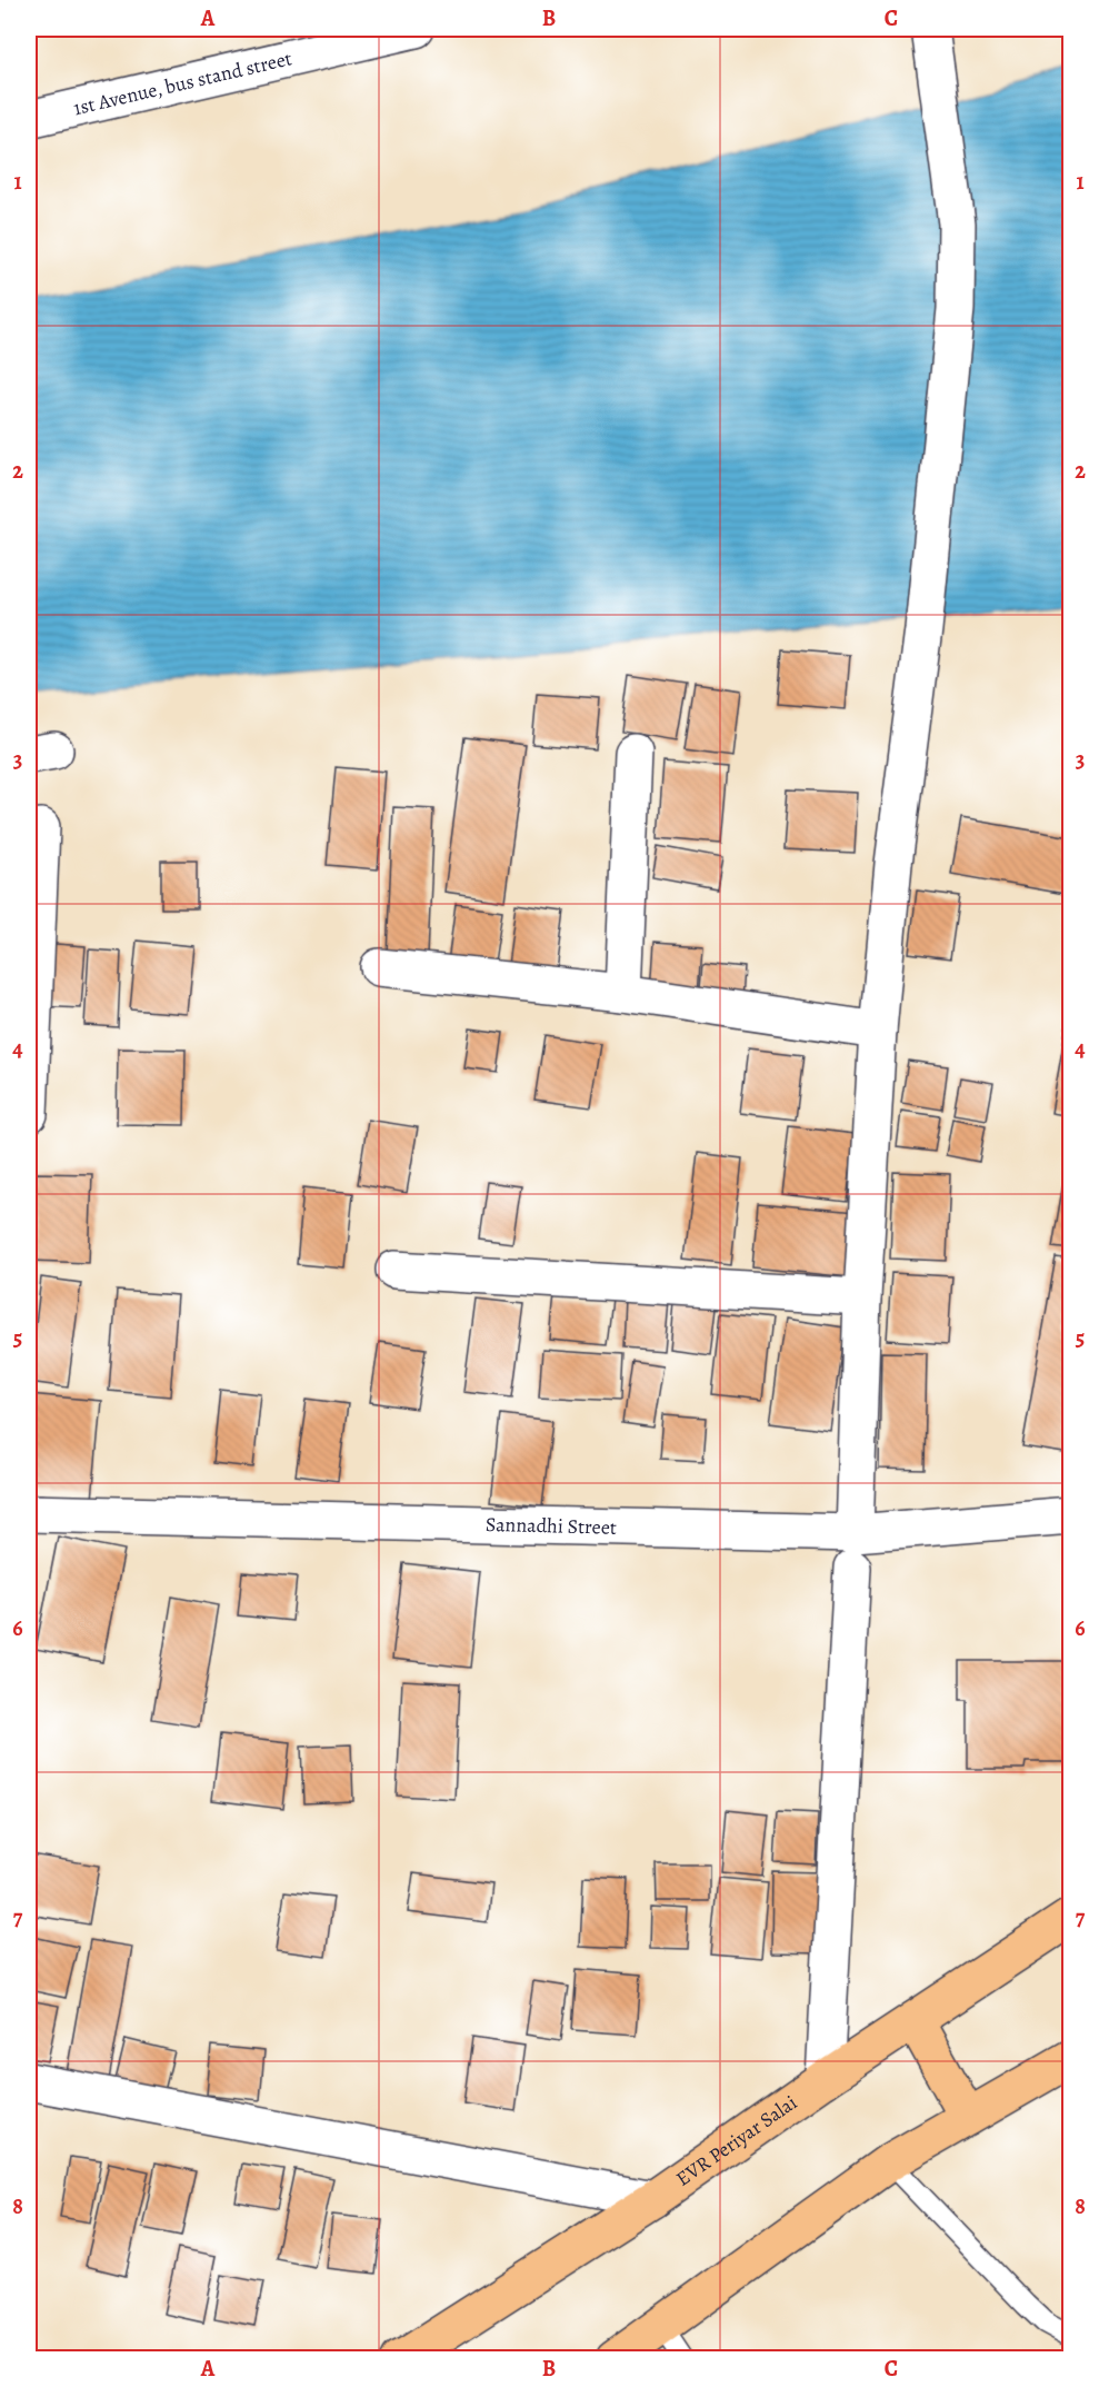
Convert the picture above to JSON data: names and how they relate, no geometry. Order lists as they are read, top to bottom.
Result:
{
  "streets": {
    "main road": ["EVR Periyar Salai"],
    "street": ["1st Avenue, bus stand street", "Sannadhi Street"]
  },
  "grid": {
    "columns": ["A", "B", "C"],
    "rows": [
      "1",
      "2",
      "3",
      "4",
      "5",
      "6",
      "7",
      "8"
    ]
  }
}
